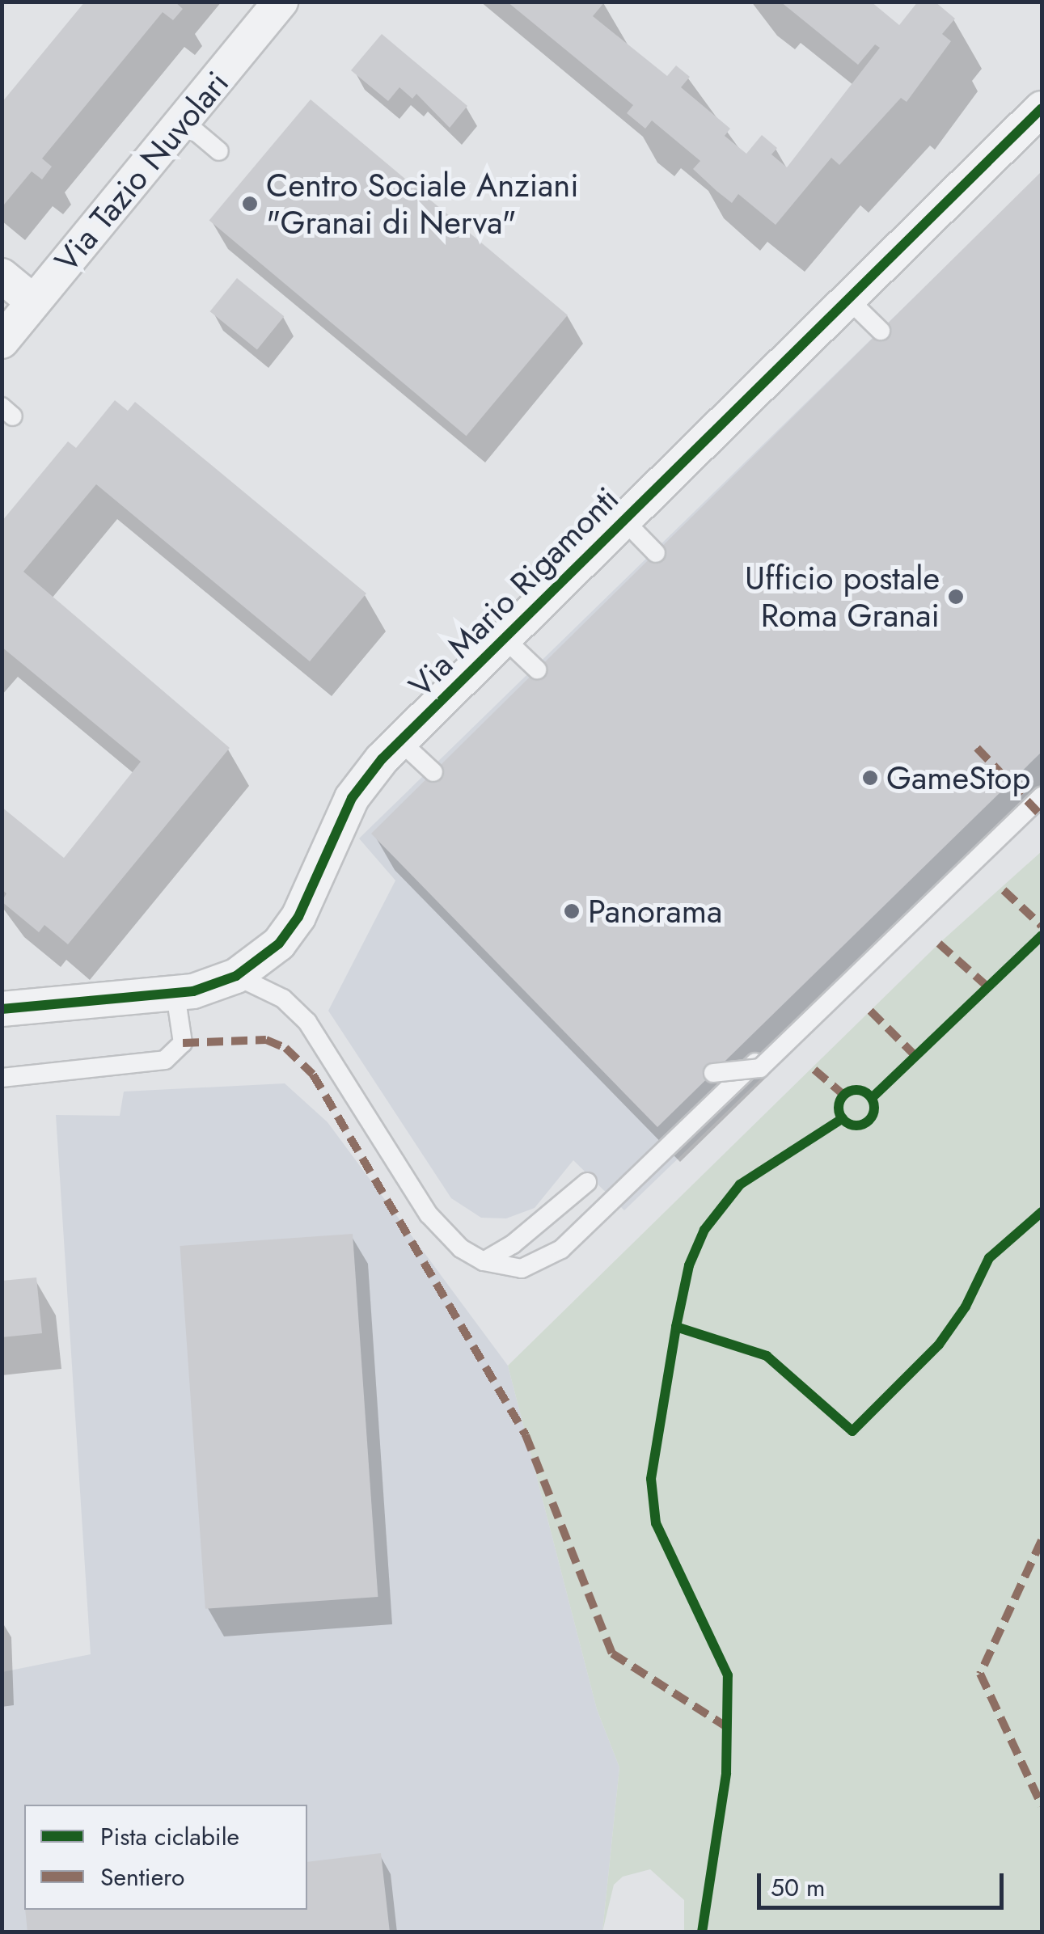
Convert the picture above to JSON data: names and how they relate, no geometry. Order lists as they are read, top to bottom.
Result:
{
  "streets": {
    "street": ["Via Tazio Nuvolari", "Via Mario Rigamonti"]
  },
  "places": [
    "Centro Sociale Anziani \"Granai di Nerva\"",
    "Ufficio postale Roma Granai",
    "GameStop",
    "Panorama"
  ],
  "legend": ["Pista ciclabile", "Sentiero"],
  "scale_bar": "50 m"
}
